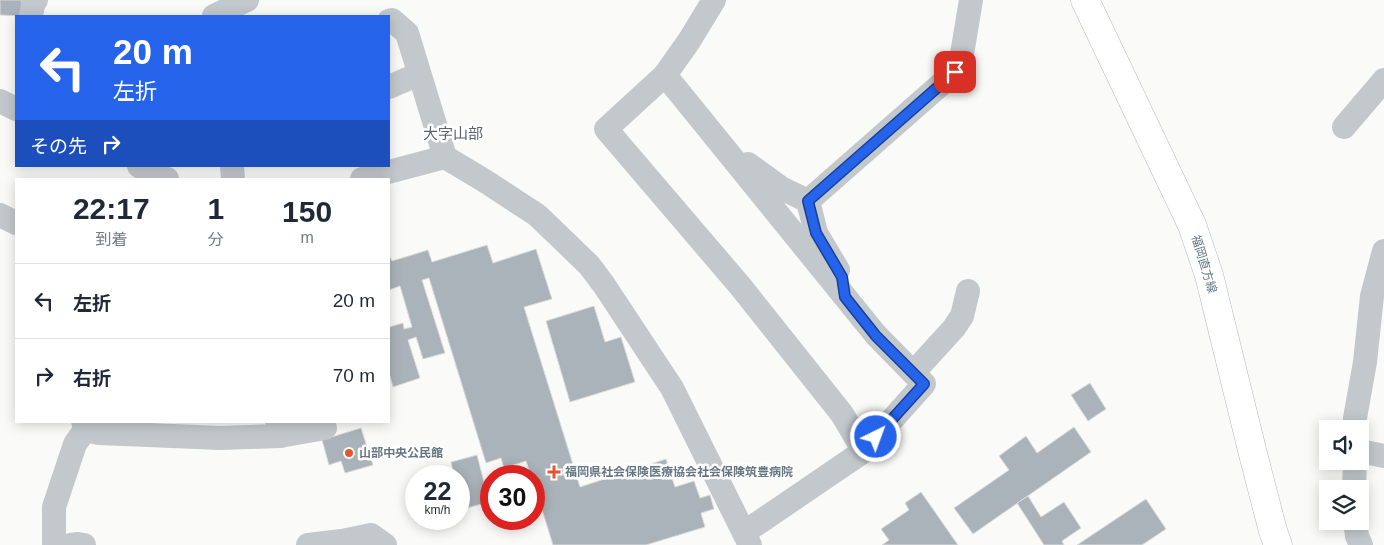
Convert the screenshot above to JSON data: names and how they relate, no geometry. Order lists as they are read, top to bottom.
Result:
{
  "streets": {
    "main road": ["福岡直方線"]
  },
  "districts": ["大字山部"],
  "places": {
    "other": ["山部中央公民館"],
    "health": ["福岡県社会保険医療協会社会保険筑豊病院"]
  },
  "page": {
    "turn": ["20 m", "左折"],
    "then": "その先",
    "eta": [
      "22:17",
      "到着",
      "1",
      "分",
      "150",
      "m"
    ],
    "list": [
      {
        "name": "左折",
        "value": "20 m"
      },
      {
        "name": "右折",
        "value": "70 m"
      }
    ],
    "speed": "22 km/h",
    "limit": "30"
  }
}
